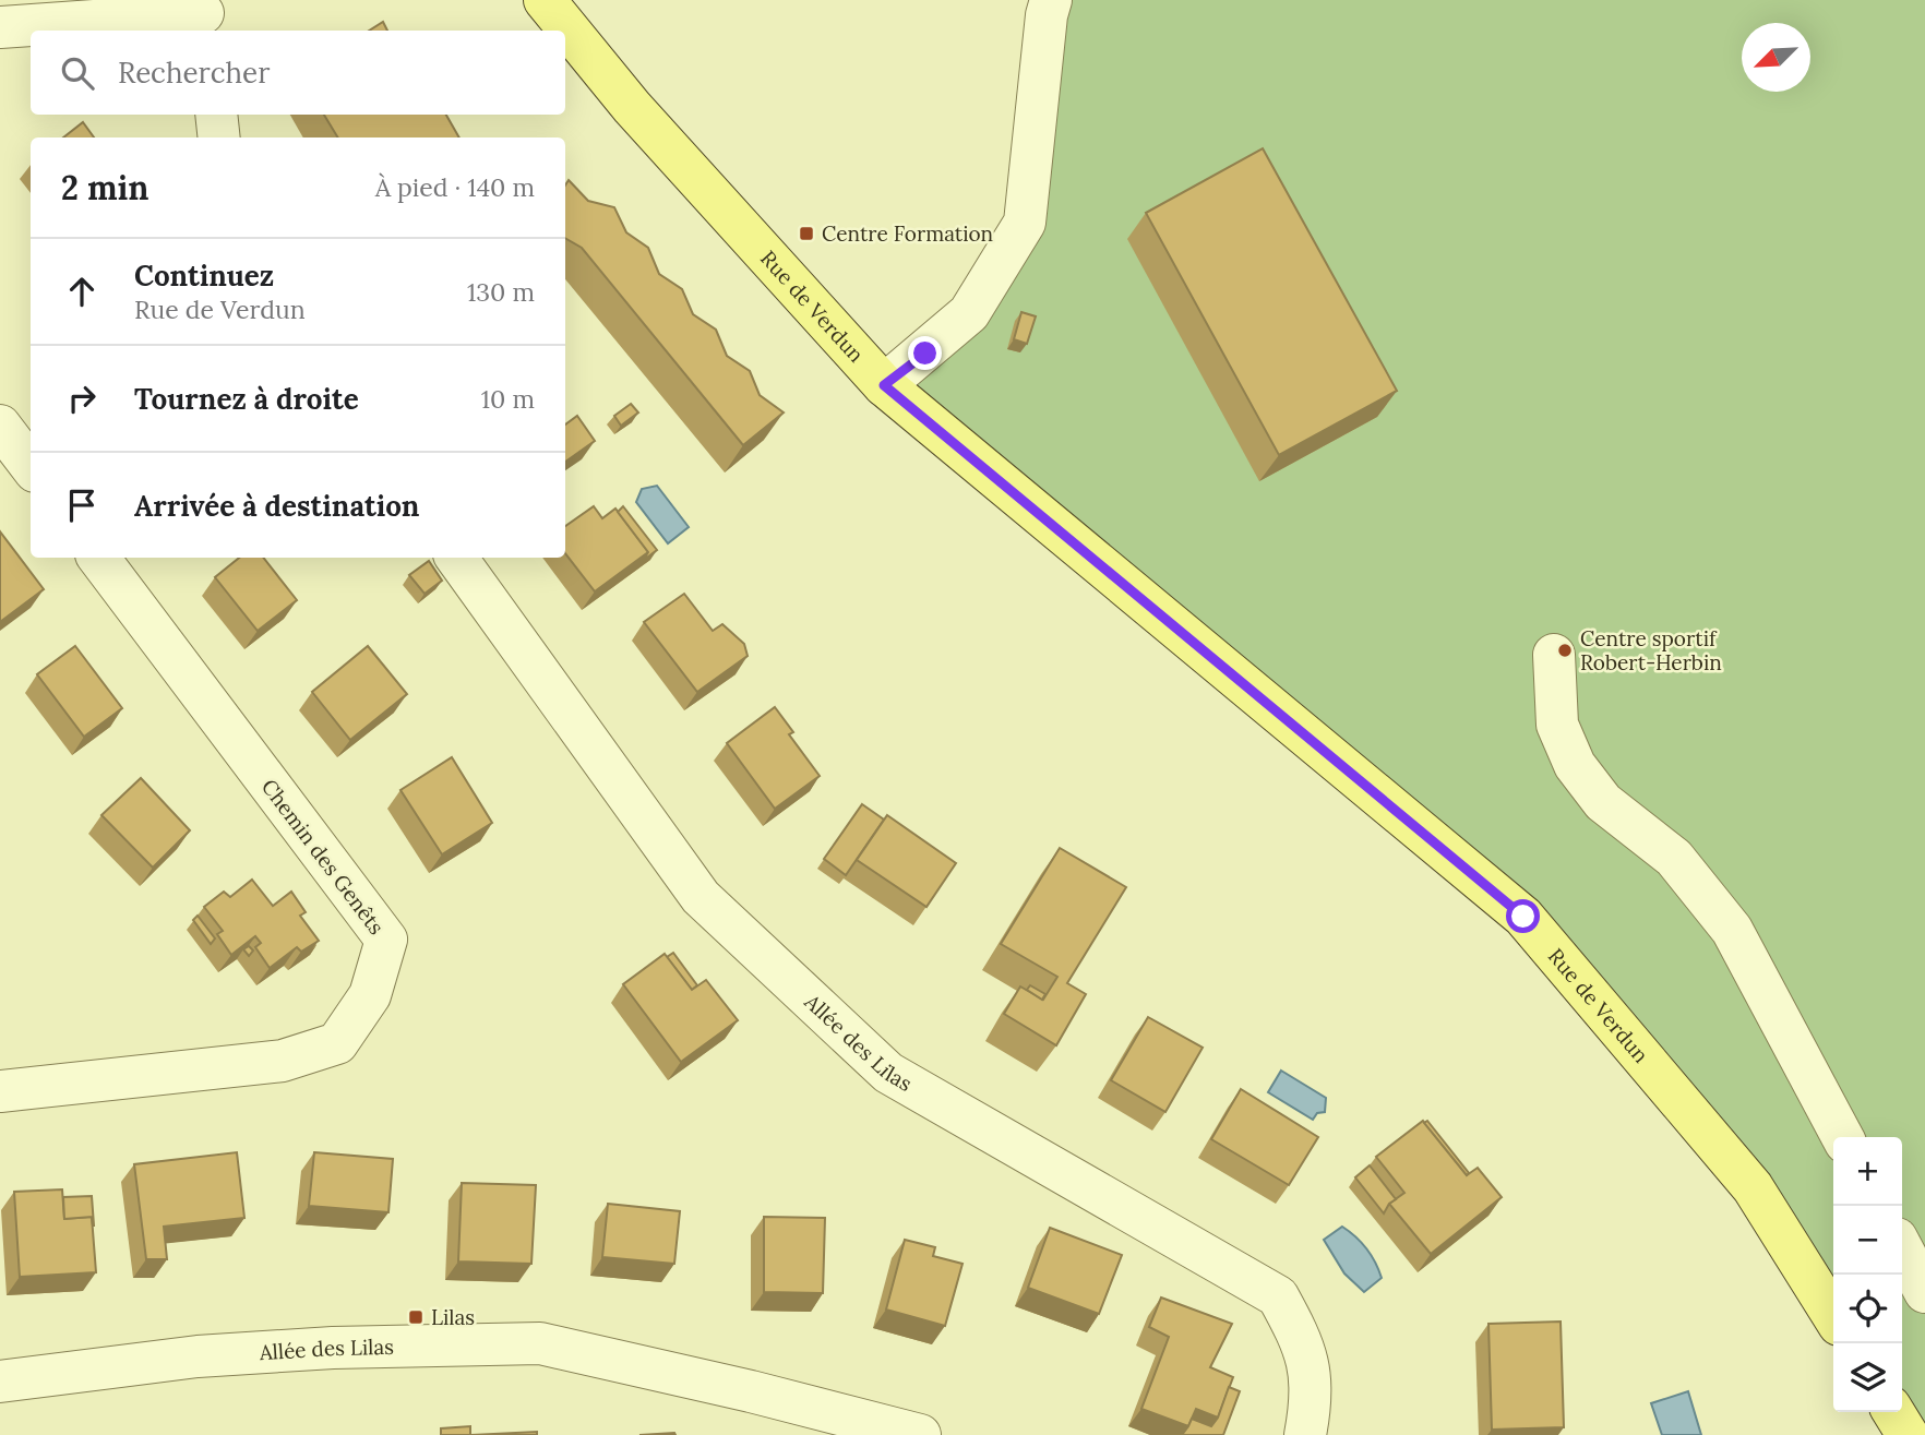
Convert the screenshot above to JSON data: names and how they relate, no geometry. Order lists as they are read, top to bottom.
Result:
{
  "streets": {
    "main road": ["Rue de Verdun"],
    "street": ["Chemin des Genêts", "Allée des Lilas"]
  },
  "places": {
    "transit": ["Centre Formation", "Lilas"],
    "other": ["Centre sportif Robert-Herbin"]
  },
  "north": "bottom left",
  "page": {
    "search": "Rechercher",
    "heading": ["2 min", "À pied · 140 m"],
    "list": [
      ["Continuez", "Rue de Verdun", "130 m"],
      ["Tournez à droite", "10 m"],
      "Arrivée à destination"
    ],
    "map_buttons": ["+", "−"]
  }
}
